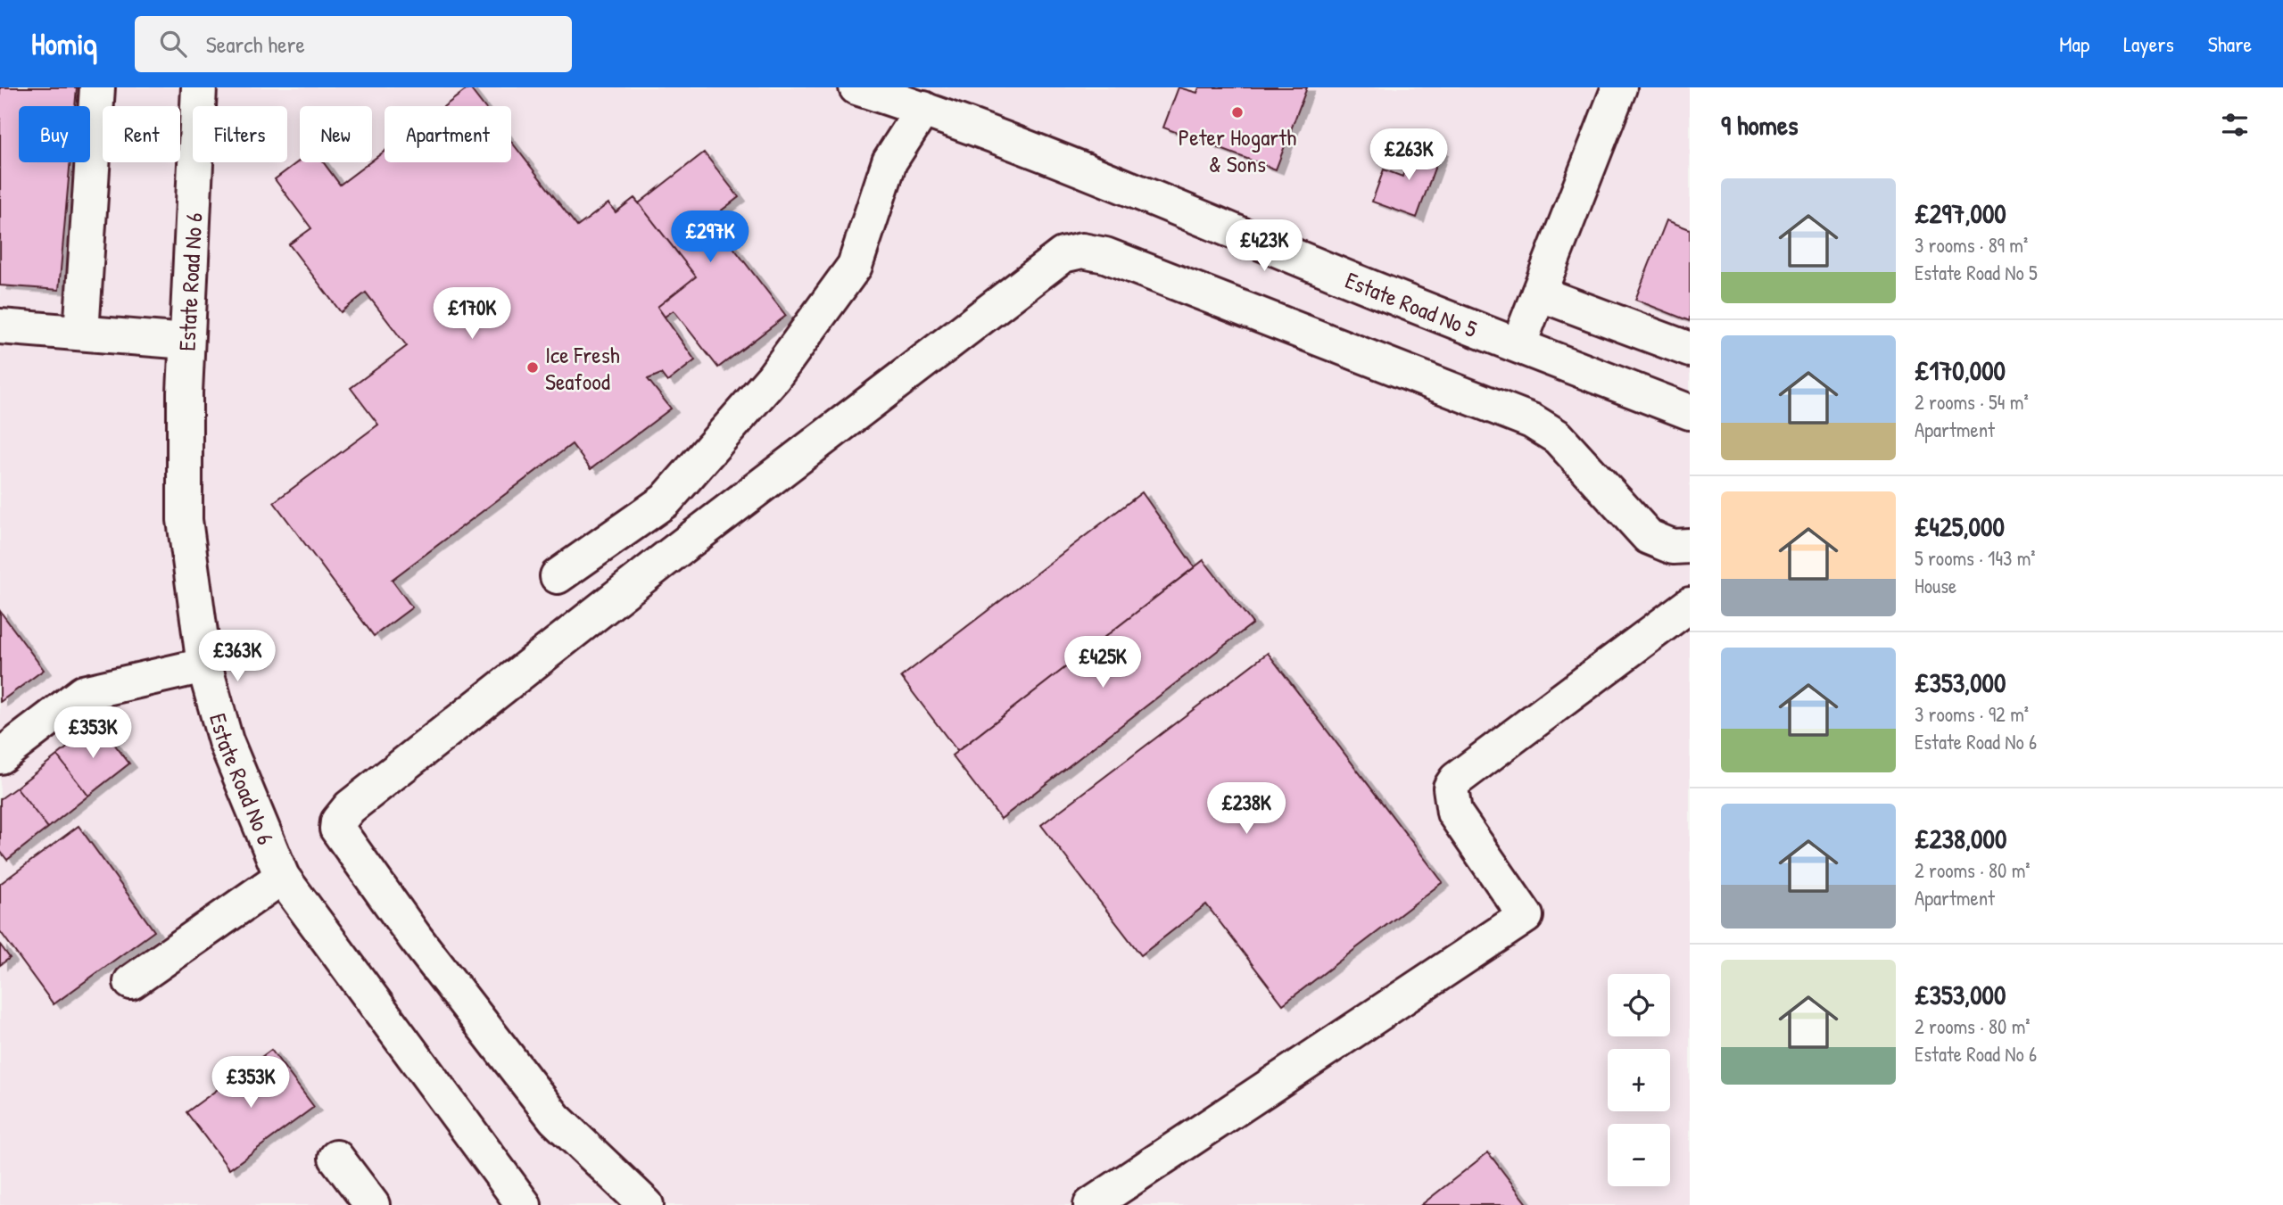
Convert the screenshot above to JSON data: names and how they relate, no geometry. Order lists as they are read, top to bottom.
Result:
{
  "streets": {
    "street": ["Estate Road No 6", "Estate Road No 5"]
  },
  "places": ["Peter Hogarth & Sons", "Ice Fresh Seafood"],
  "page": {
    "header": "Homiq",
    "search": "Search here",
    "nav": ["Map", "Layers", "Share"],
    "heading": "9 homes",
    "chip": [
      "Buy",
      "Rent",
      "Filters",
      "New",
      "Apartment"
    ],
    "price": [
      "£263K",
      "£297K",
      "£423K",
      "£170K",
      "£363K",
      "£425K",
      "£353K",
      "£238K",
      "£353K"
    ],
    "list": [
      {
        "name": "£297,000",
        "note": "3 rooms · 89 m² · Estate Road No 5"
      },
      {
        "name": "£170,000",
        "note": "2 rooms · 54 m² · Apartment"
      },
      {
        "name": "£425,000",
        "note": "5 rooms · 143 m² · House"
      },
      {
        "name": "£353,000",
        "note": "3 rooms · 92 m² · Estate Road No 6"
      },
      {
        "name": "£238,000",
        "note": "2 rooms · 80 m² · Apartment"
      },
      {
        "name": "£353,000",
        "note": "2 rooms · 80 m² · Estate Road No 6"
      }
    ],
    "map_buttons": ["+", "−"]
  }
}
